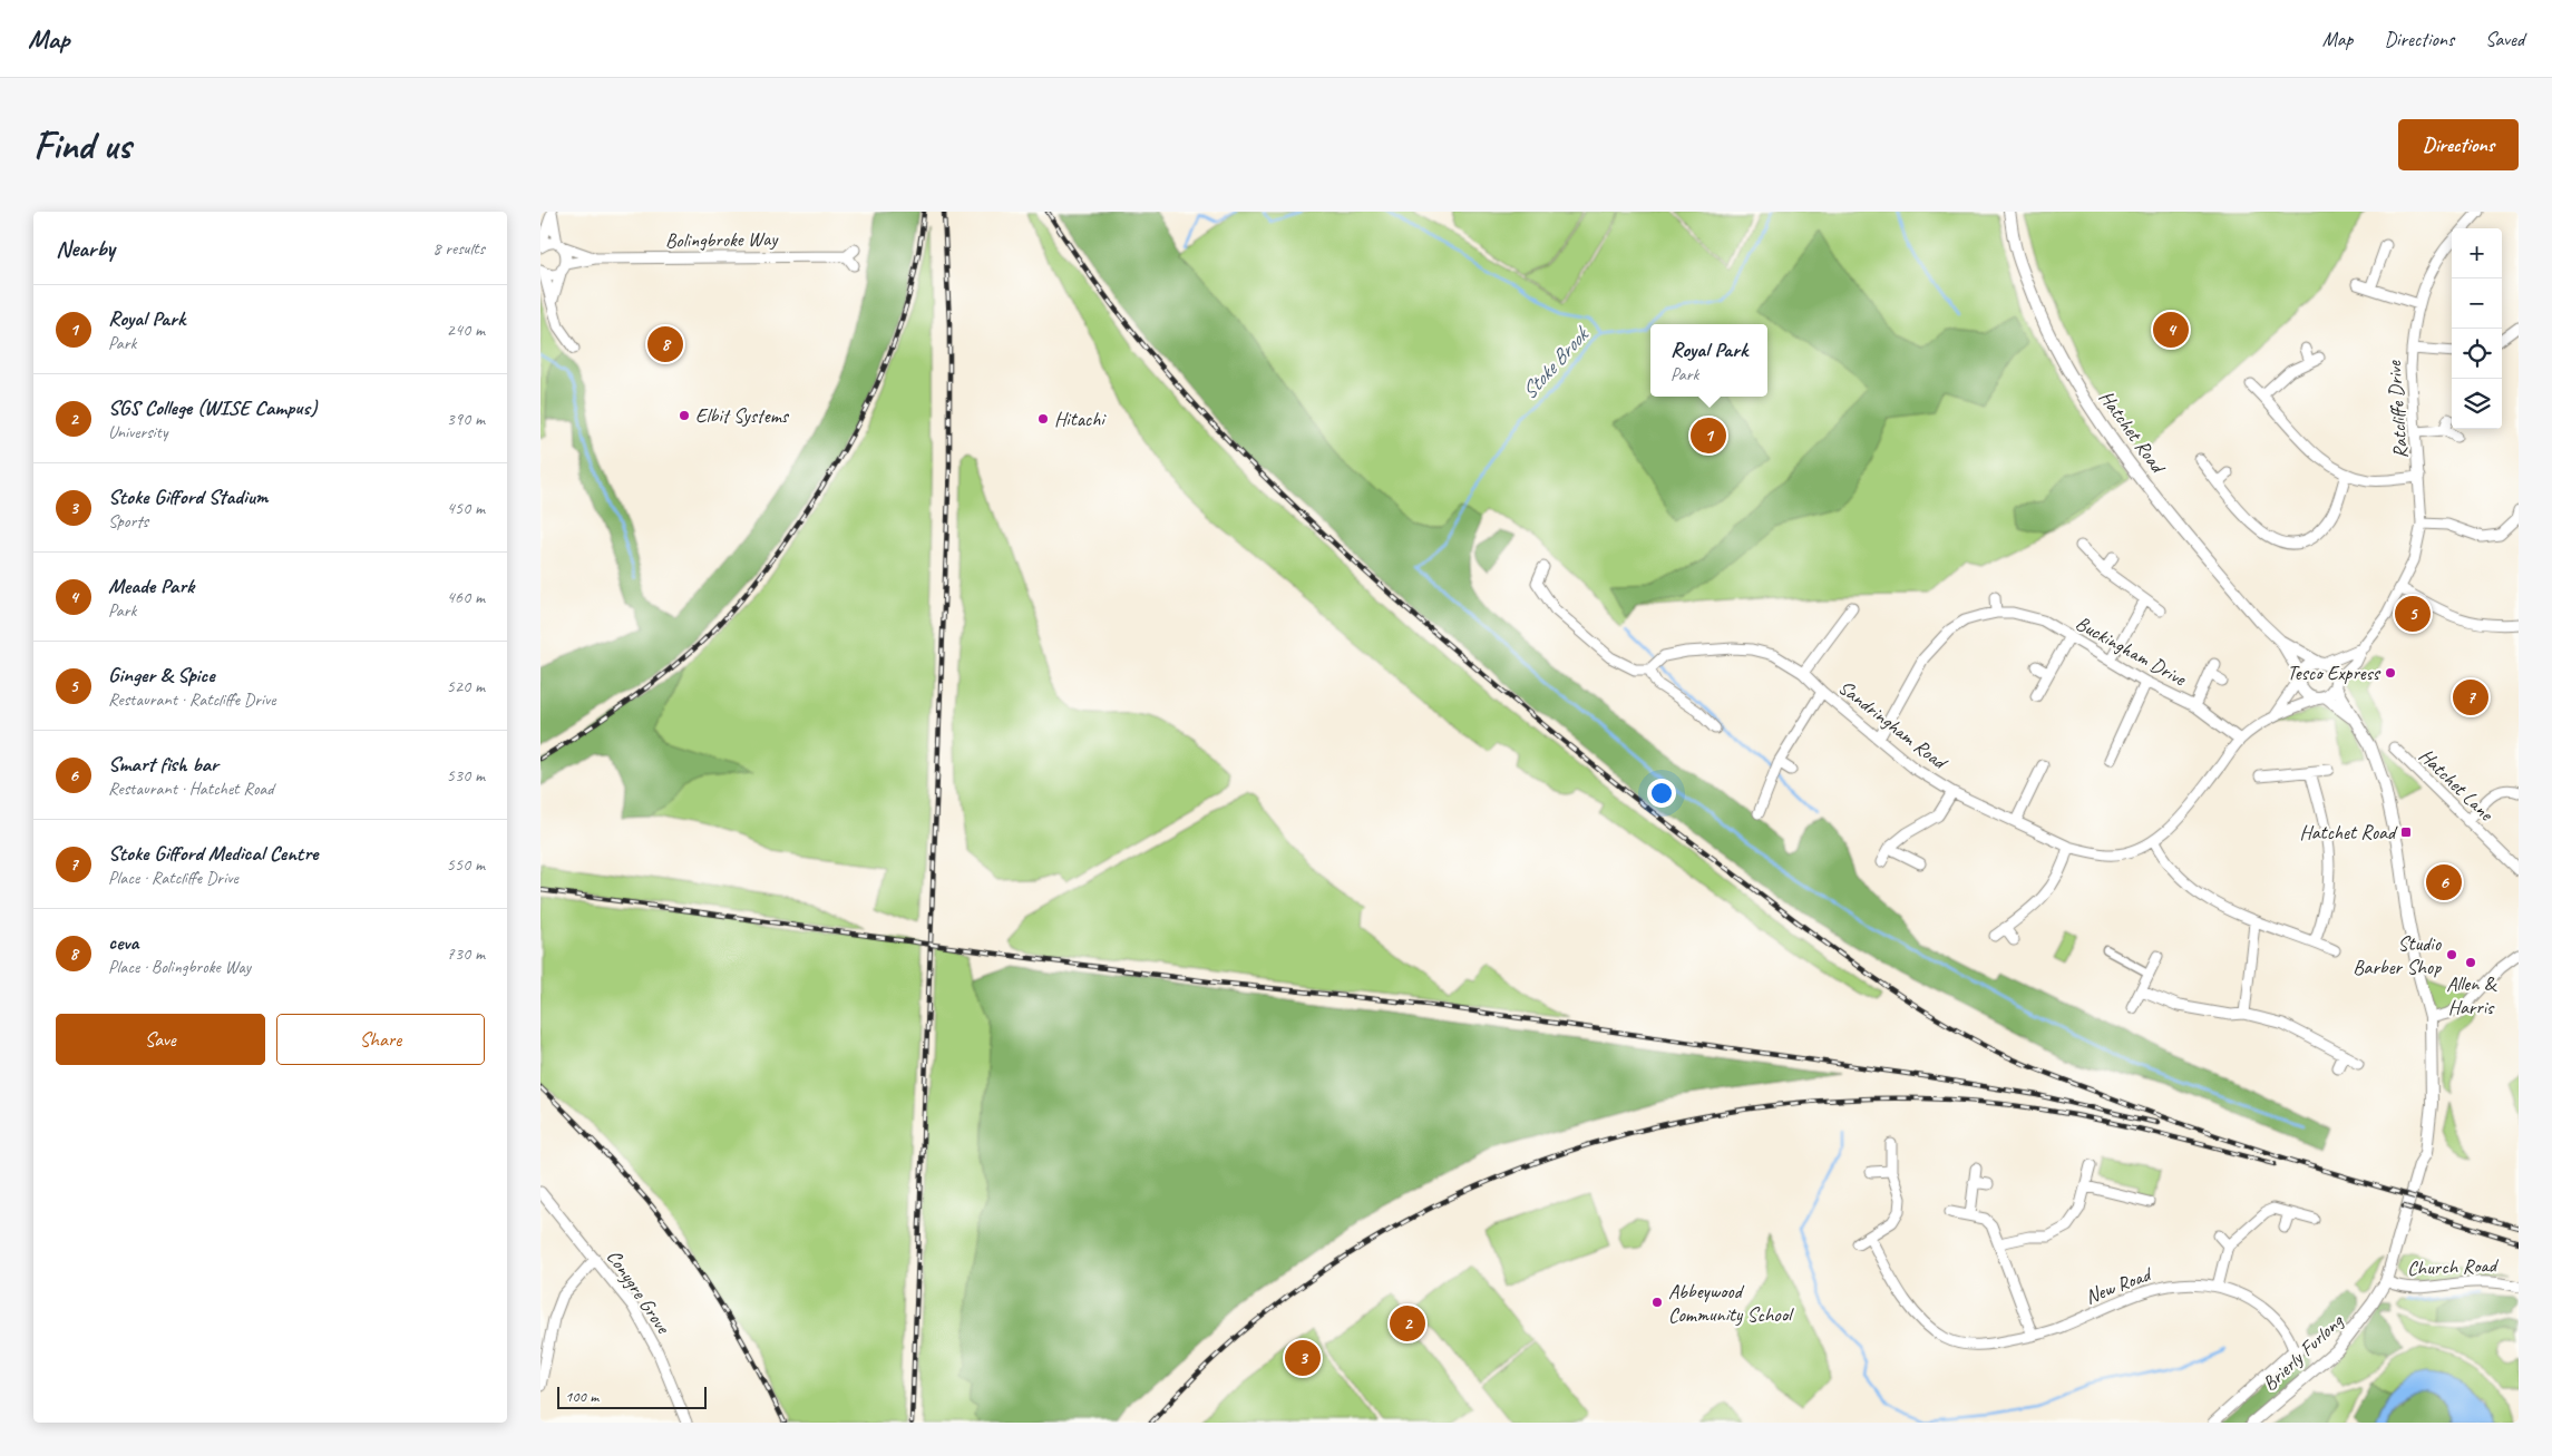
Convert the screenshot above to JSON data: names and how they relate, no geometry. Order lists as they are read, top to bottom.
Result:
{
  "streets": {
    "street": [
      "Bolingbroke Way",
      "Ratcliffe Drive",
      "Hatchet Road",
      "Buckingham Drive",
      "Sandringham Road",
      "Hatchet Lane",
      "Church Road",
      "New Road",
      "Conygre Grove",
      "Brierly Furlong"
    ]
  },
  "crossings": [
    ["Ratcliffe Drive", "Hatchet Road"],
    ["Ratcliffe Drive", "Sandringham Road"],
    ["Hatchet Road", "Sandringham Road"],
    ["Buckingham Drive", "Sandringham Road"],
    ["Church Road", "Brierly Furlong"]
  ],
  "water": ["Stoke Brook"],
  "places": {
    "other": [
      "Elbit Systems",
      "Hitachi",
      "Tesco Express",
      "Studio Barber Shop",
      "Allen & Harris",
      "Abbeywood Community School"
    ],
    "transit": ["Hatchet Road"]
  },
  "scale_bar": "100 m",
  "page": {
    "header": "Map",
    "nav": ["Map", "Directions", "Saved"],
    "buttons": [
      "Directions",
      ["Save", "Share"]
    ],
    "title": "Find us",
    "heading": ["Nearby", "8 results"],
    "map_buttons": ["+", "−"],
    "list": [
      {
        "mark": "1",
        "name": "Royal Park",
        "note": "Park",
        "value": "240 m"
      },
      {
        "mark": "2",
        "name": "SGS College (WISE Campus)",
        "note": "University",
        "value": "390 m"
      },
      {
        "mark": "3",
        "name": "Stoke Gifford Stadium",
        "note": "Sports",
        "value": "450 m"
      },
      {
        "mark": "4",
        "name": "Meade Park",
        "note": "Park",
        "value": "460 m"
      },
      {
        "mark": "5",
        "name": "Ginger & Spice",
        "note": "Restaurant · Ratcliffe Drive",
        "value": "520 m"
      },
      {
        "mark": "6",
        "name": "Smart fish bar",
        "note": "Restaurant · Hatchet Road",
        "value": "530 m"
      },
      {
        "mark": "7",
        "name": "Stoke Gifford Medical Centre",
        "note": "Place · Ratcliffe Drive",
        "value": "550 m"
      },
      {
        "mark": "8",
        "name": "ceva",
        "note": "Place · Bolingbroke Way",
        "value": "730 m"
      }
    ],
    "pins": [
      "4",
      "8",
      "1",
      "5",
      "7",
      "6",
      "2",
      "3"
    ],
    "popup": ["Royal Park", "Park"],
    "scale": "100 m"
  }
}
